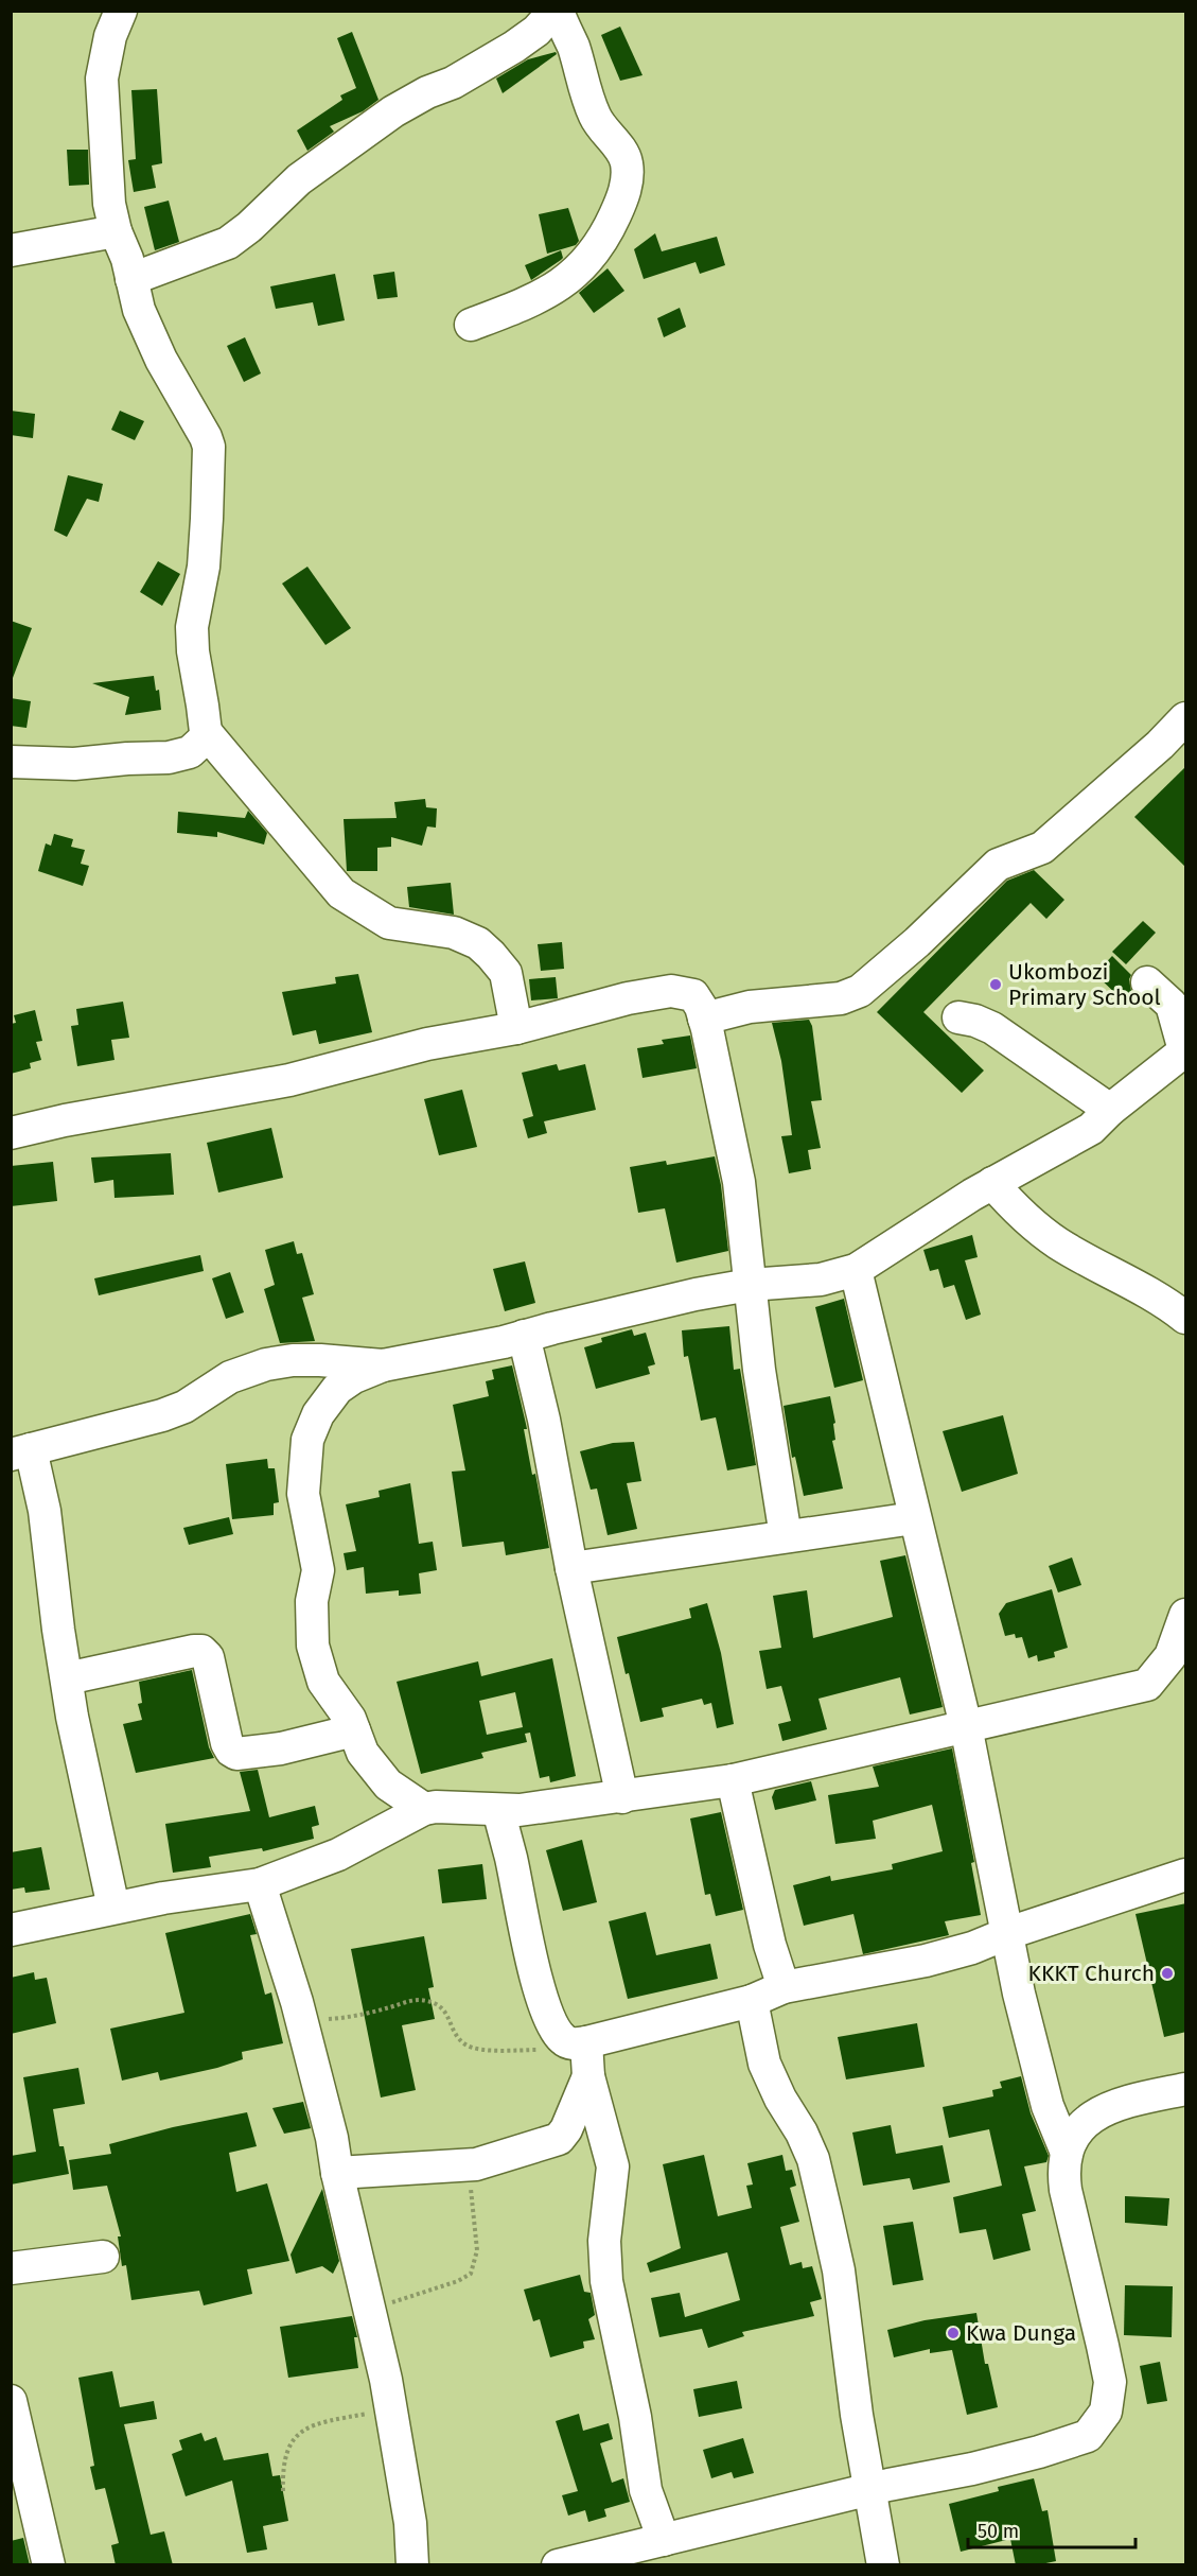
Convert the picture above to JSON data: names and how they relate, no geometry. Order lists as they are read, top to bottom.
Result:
{
  "places": ["Ukombozi Primary School", "KKKT Church", "Kwa Dunga"],
  "scale_bar": "50 m"
}
